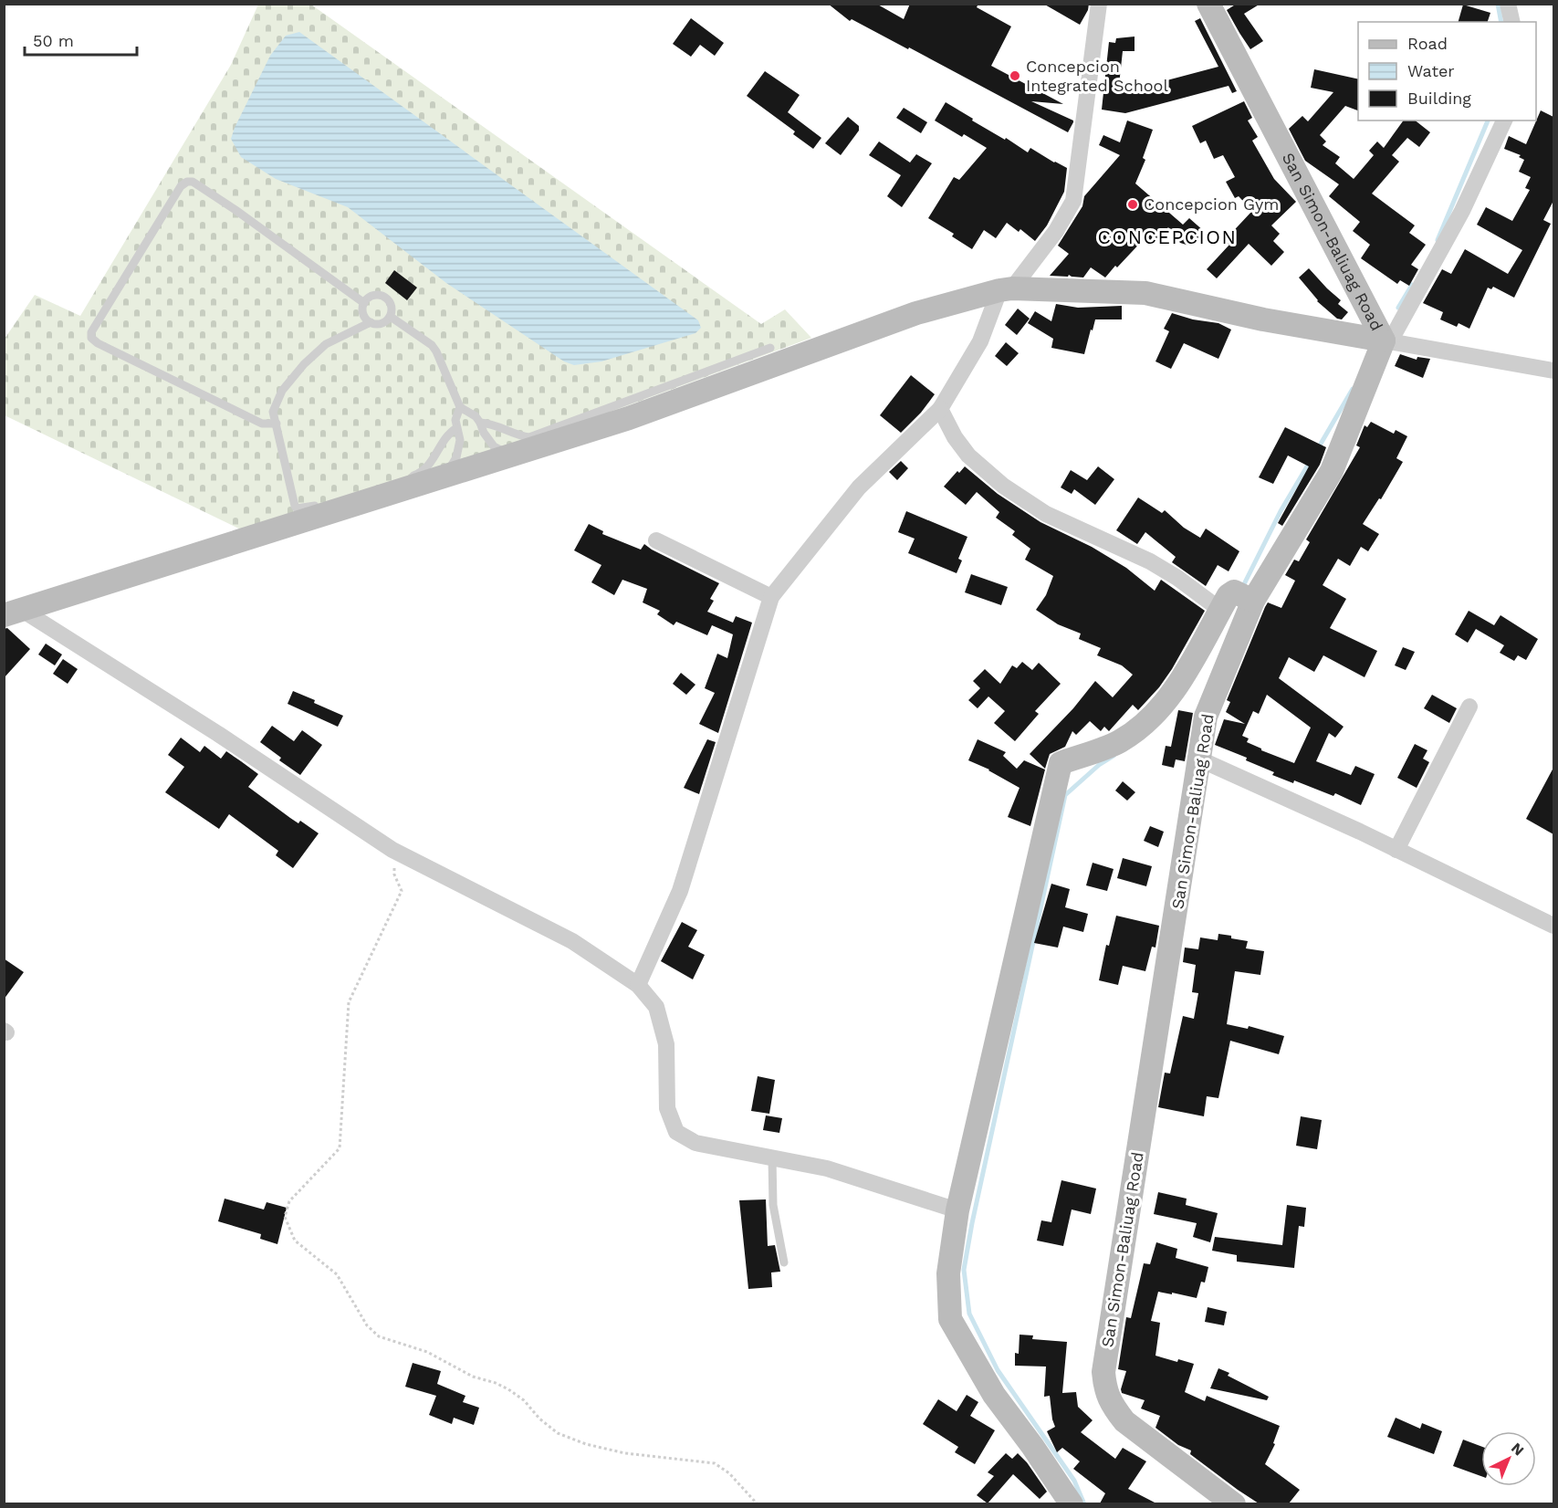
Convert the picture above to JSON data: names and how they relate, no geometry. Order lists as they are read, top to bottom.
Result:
{
  "streets": {
    "main road": ["San Simon-Baliuag Road"]
  },
  "districts": ["CONCEPCION"],
  "places": ["Concepcion Integrated School", "Concepcion Gym"],
  "legend": ["Road", "Water", "Building"],
  "scale_bar": "50 m",
  "north": "top right"
}
